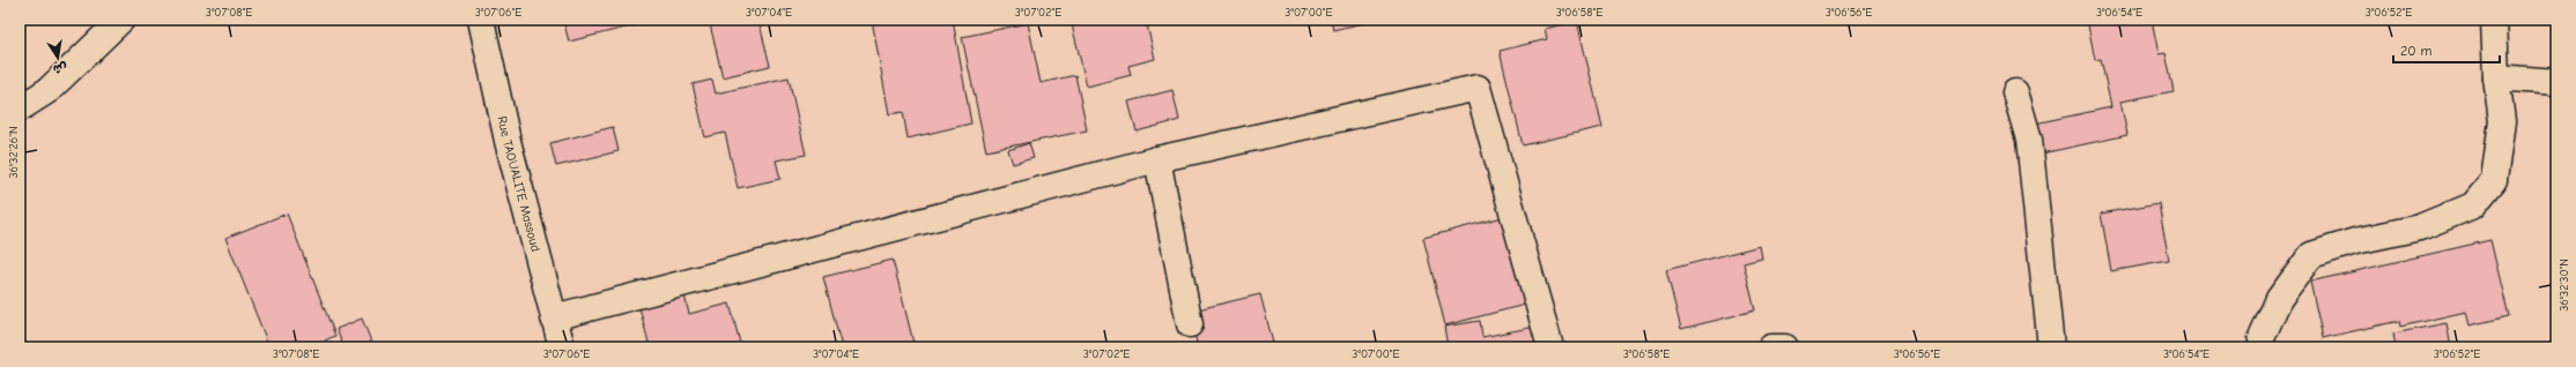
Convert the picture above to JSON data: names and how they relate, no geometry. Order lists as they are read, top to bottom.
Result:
{
  "streets": {
    "street": ["Rue TAOUALITE Massoud"]
  },
  "scale_bar": "20 m",
  "north": "bottom",
  "coordinates": [
    "3°07'08\"E",
    "3°07'06\"E",
    "3°07'04\"E",
    "3°07'02\"E",
    "3°07'00\"E",
    "3°06'58\"E",
    "3°06'56\"E",
    "3°06'54\"E",
    "3°06'52\"E",
    "36°32'26\"N",
    "36°32'30\"N"
  ]
}
